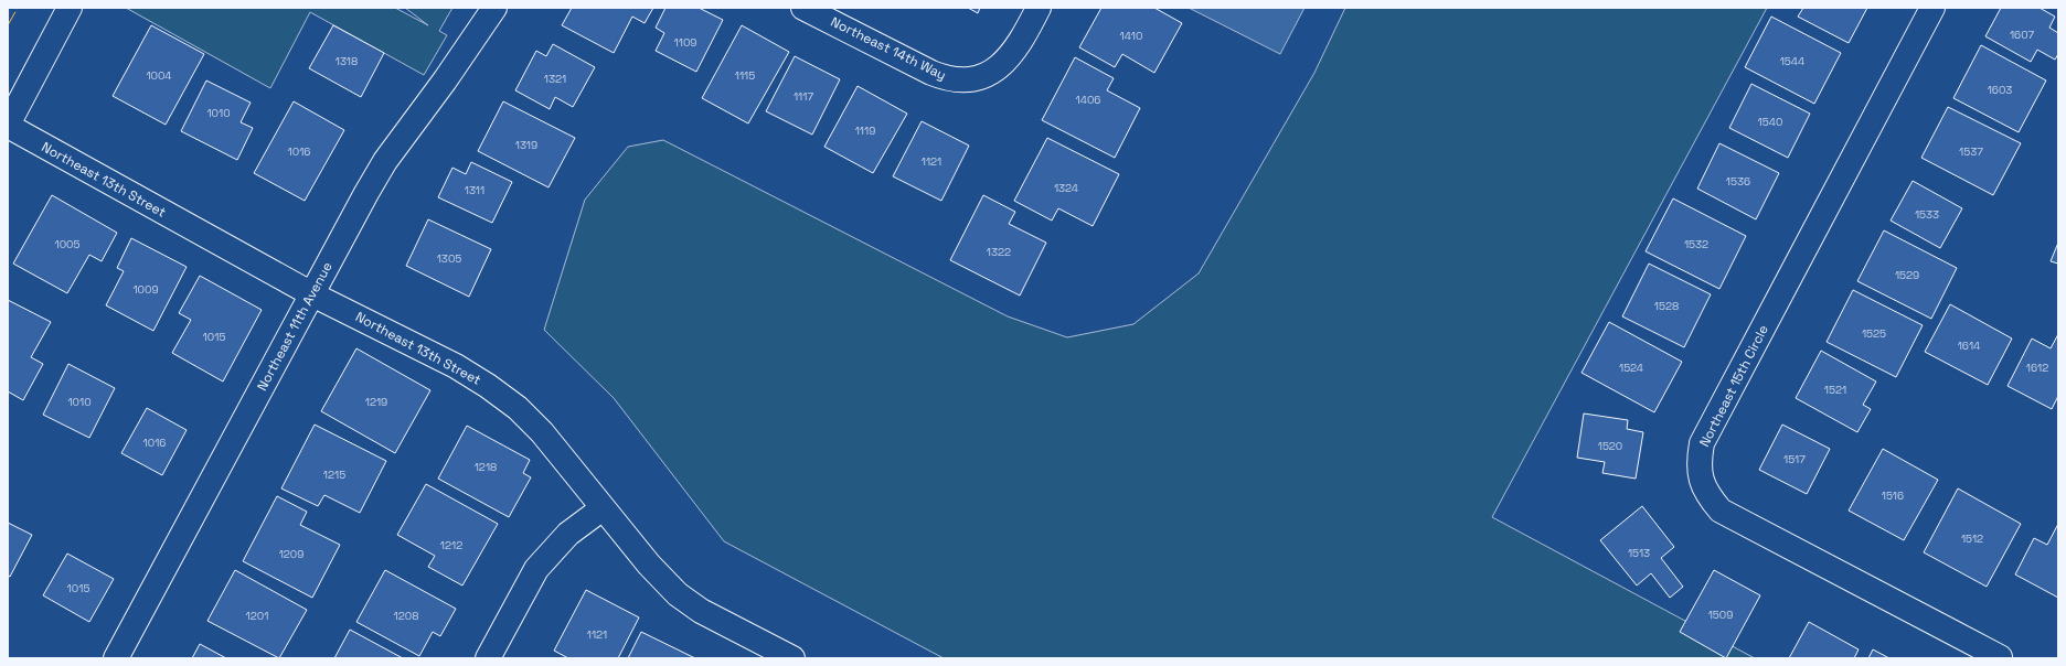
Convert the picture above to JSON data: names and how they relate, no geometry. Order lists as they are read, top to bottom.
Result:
{
  "streets": {
    "street": [
      "Northeast 14th Way",
      "Northeast 13th Street",
      "Northeast 11th Avenue",
      "Northeast 15th Circle"
    ]
  },
  "crossings": [
    ["Northeast 13th Street", "Northeast 11th Avenue"]
  ],
  "house_numbers": [
    "1607",
    "1410",
    "1109",
    "1318",
    "1544",
    "1004",
    "1115",
    "1321",
    "1603",
    "1117",
    "1406",
    "1010",
    "1540",
    "1119",
    "1319",
    "1016",
    "1537",
    "1121",
    "1536",
    "1324",
    "1311",
    "1533",
    "1005",
    "1532",
    "1322",
    "1305",
    "1529",
    "1009",
    "1528",
    "1525",
    "1015",
    "1614",
    "1524",
    "1612",
    "1521",
    "1010",
    "1219",
    "1016",
    "1520",
    "1517",
    "1218",
    "1215",
    "1516",
    "1512",
    "1212",
    "1513",
    "1209",
    "1015",
    "1509",
    "1201",
    "1208",
    "1121"
  ]
}
